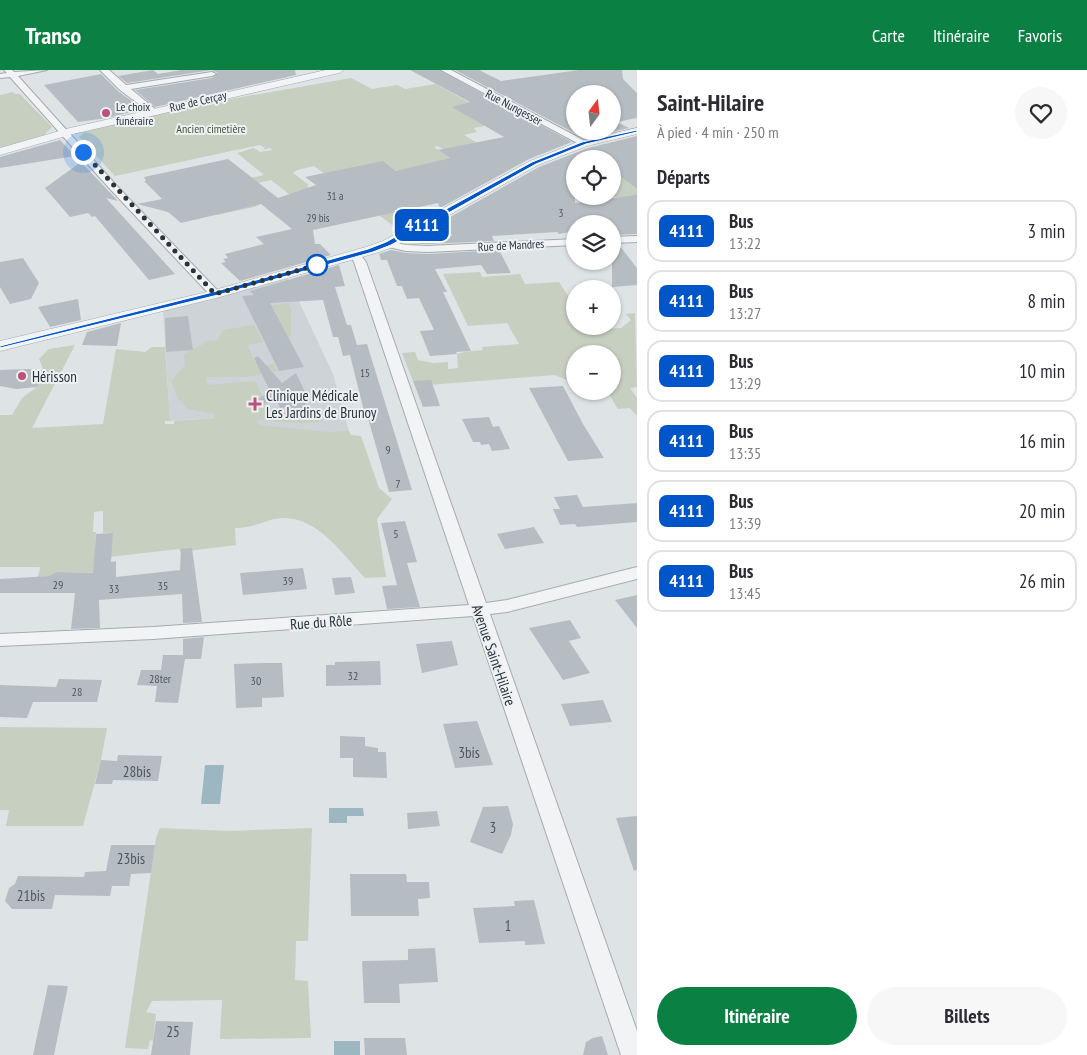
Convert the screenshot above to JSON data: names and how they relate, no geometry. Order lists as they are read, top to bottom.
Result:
{
  "streets": {
    "street": [
      "Rue de Cerçay",
      "Rue Nungesser",
      "Rue de Mandres",
      "Rue du Rôle",
      "Avenue Saint-Hilaire"
    ]
  },
  "crossings": [
    ["Rue du Rôle", "Avenue Saint-Hilaire"]
  ],
  "parks": ["Ancien cimetière"],
  "places": {
    "other": ["Le choix funéraire", "Hérisson"],
    "health": ["Clinique Médicale Les Jardins de Brunoy"]
  },
  "lines": ["bus line 4111"],
  "house_numbers": [
    "31 a",
    "3",
    "29 bis",
    "15",
    "9",
    "7",
    "5",
    "39",
    "29",
    "35",
    "33",
    "32",
    "28ter",
    "30",
    "28",
    "3bis",
    "28bis",
    "3",
    "23bis",
    "21bis",
    "1",
    "25"
  ],
  "north": "top",
  "page": {
    "header": "Transo",
    "nav": ["Carte", "Itinéraire", "Favoris"],
    "on_map": "4111",
    "heading": [
      ["Saint-Hilaire", "À pied · 4 min · 250 m"],
      "Départs"
    ],
    "map_buttons": ["+", "−"],
    "list": [
      {
        "mark": "4111",
        "name": "Bus",
        "note": "13:22",
        "value": "3 min"
      },
      {
        "mark": "4111",
        "name": "Bus",
        "note": "13:27",
        "value": "8 min"
      },
      {
        "mark": "4111",
        "name": "Bus",
        "note": "13:29",
        "value": "10 min"
      },
      {
        "mark": "4111",
        "name": "Bus",
        "note": "13:35",
        "value": "16 min"
      },
      {
        "mark": "4111",
        "name": "Bus",
        "note": "13:39",
        "value": "20 min"
      },
      {
        "mark": "4111",
        "name": "Bus",
        "note": "13:45",
        "value": "26 min"
      }
    ],
    "buttons": ["Itinéraire", "Billets"]
  }
}
